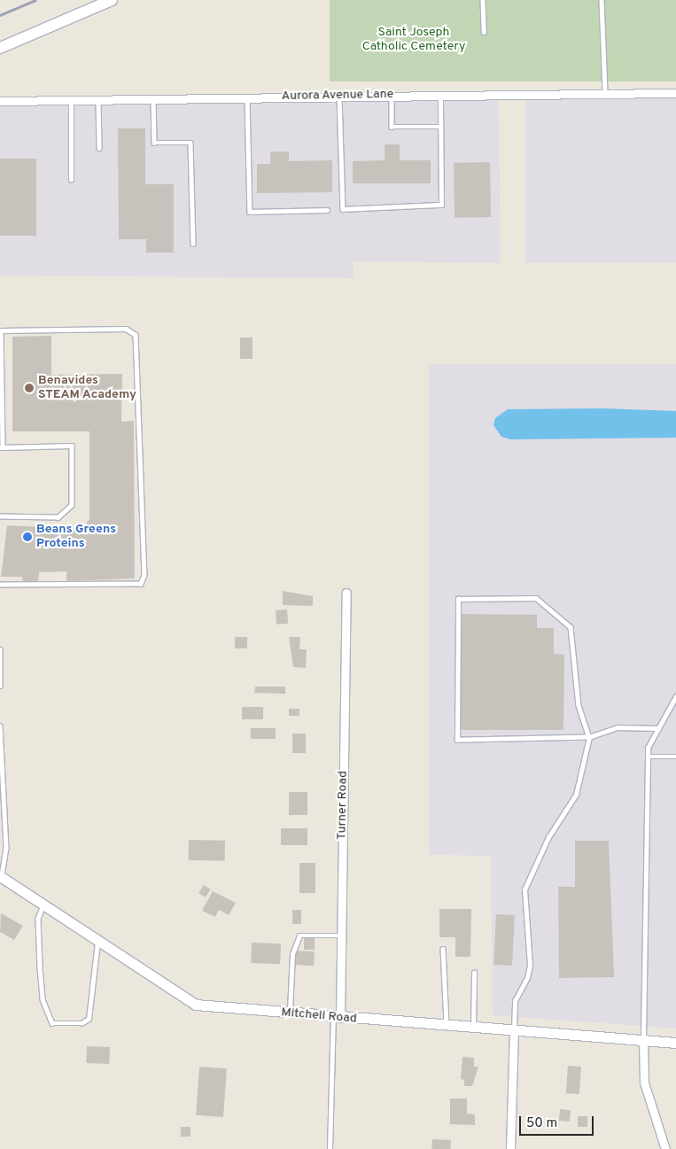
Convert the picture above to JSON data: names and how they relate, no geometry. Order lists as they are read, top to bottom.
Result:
{
  "streets": {
    "street": ["Aurora Avenue Lane", "Turner Road", "Mitchell Road"]
  },
  "crossings": [
    ["Turner Road", "Mitchell Road"]
  ],
  "parks": ["Saint Joseph Catholic Cemetery"],
  "places": ["Benavides STEAM Academy", "Beans Greens Proteins"],
  "scale_bar": "50 m"
}
